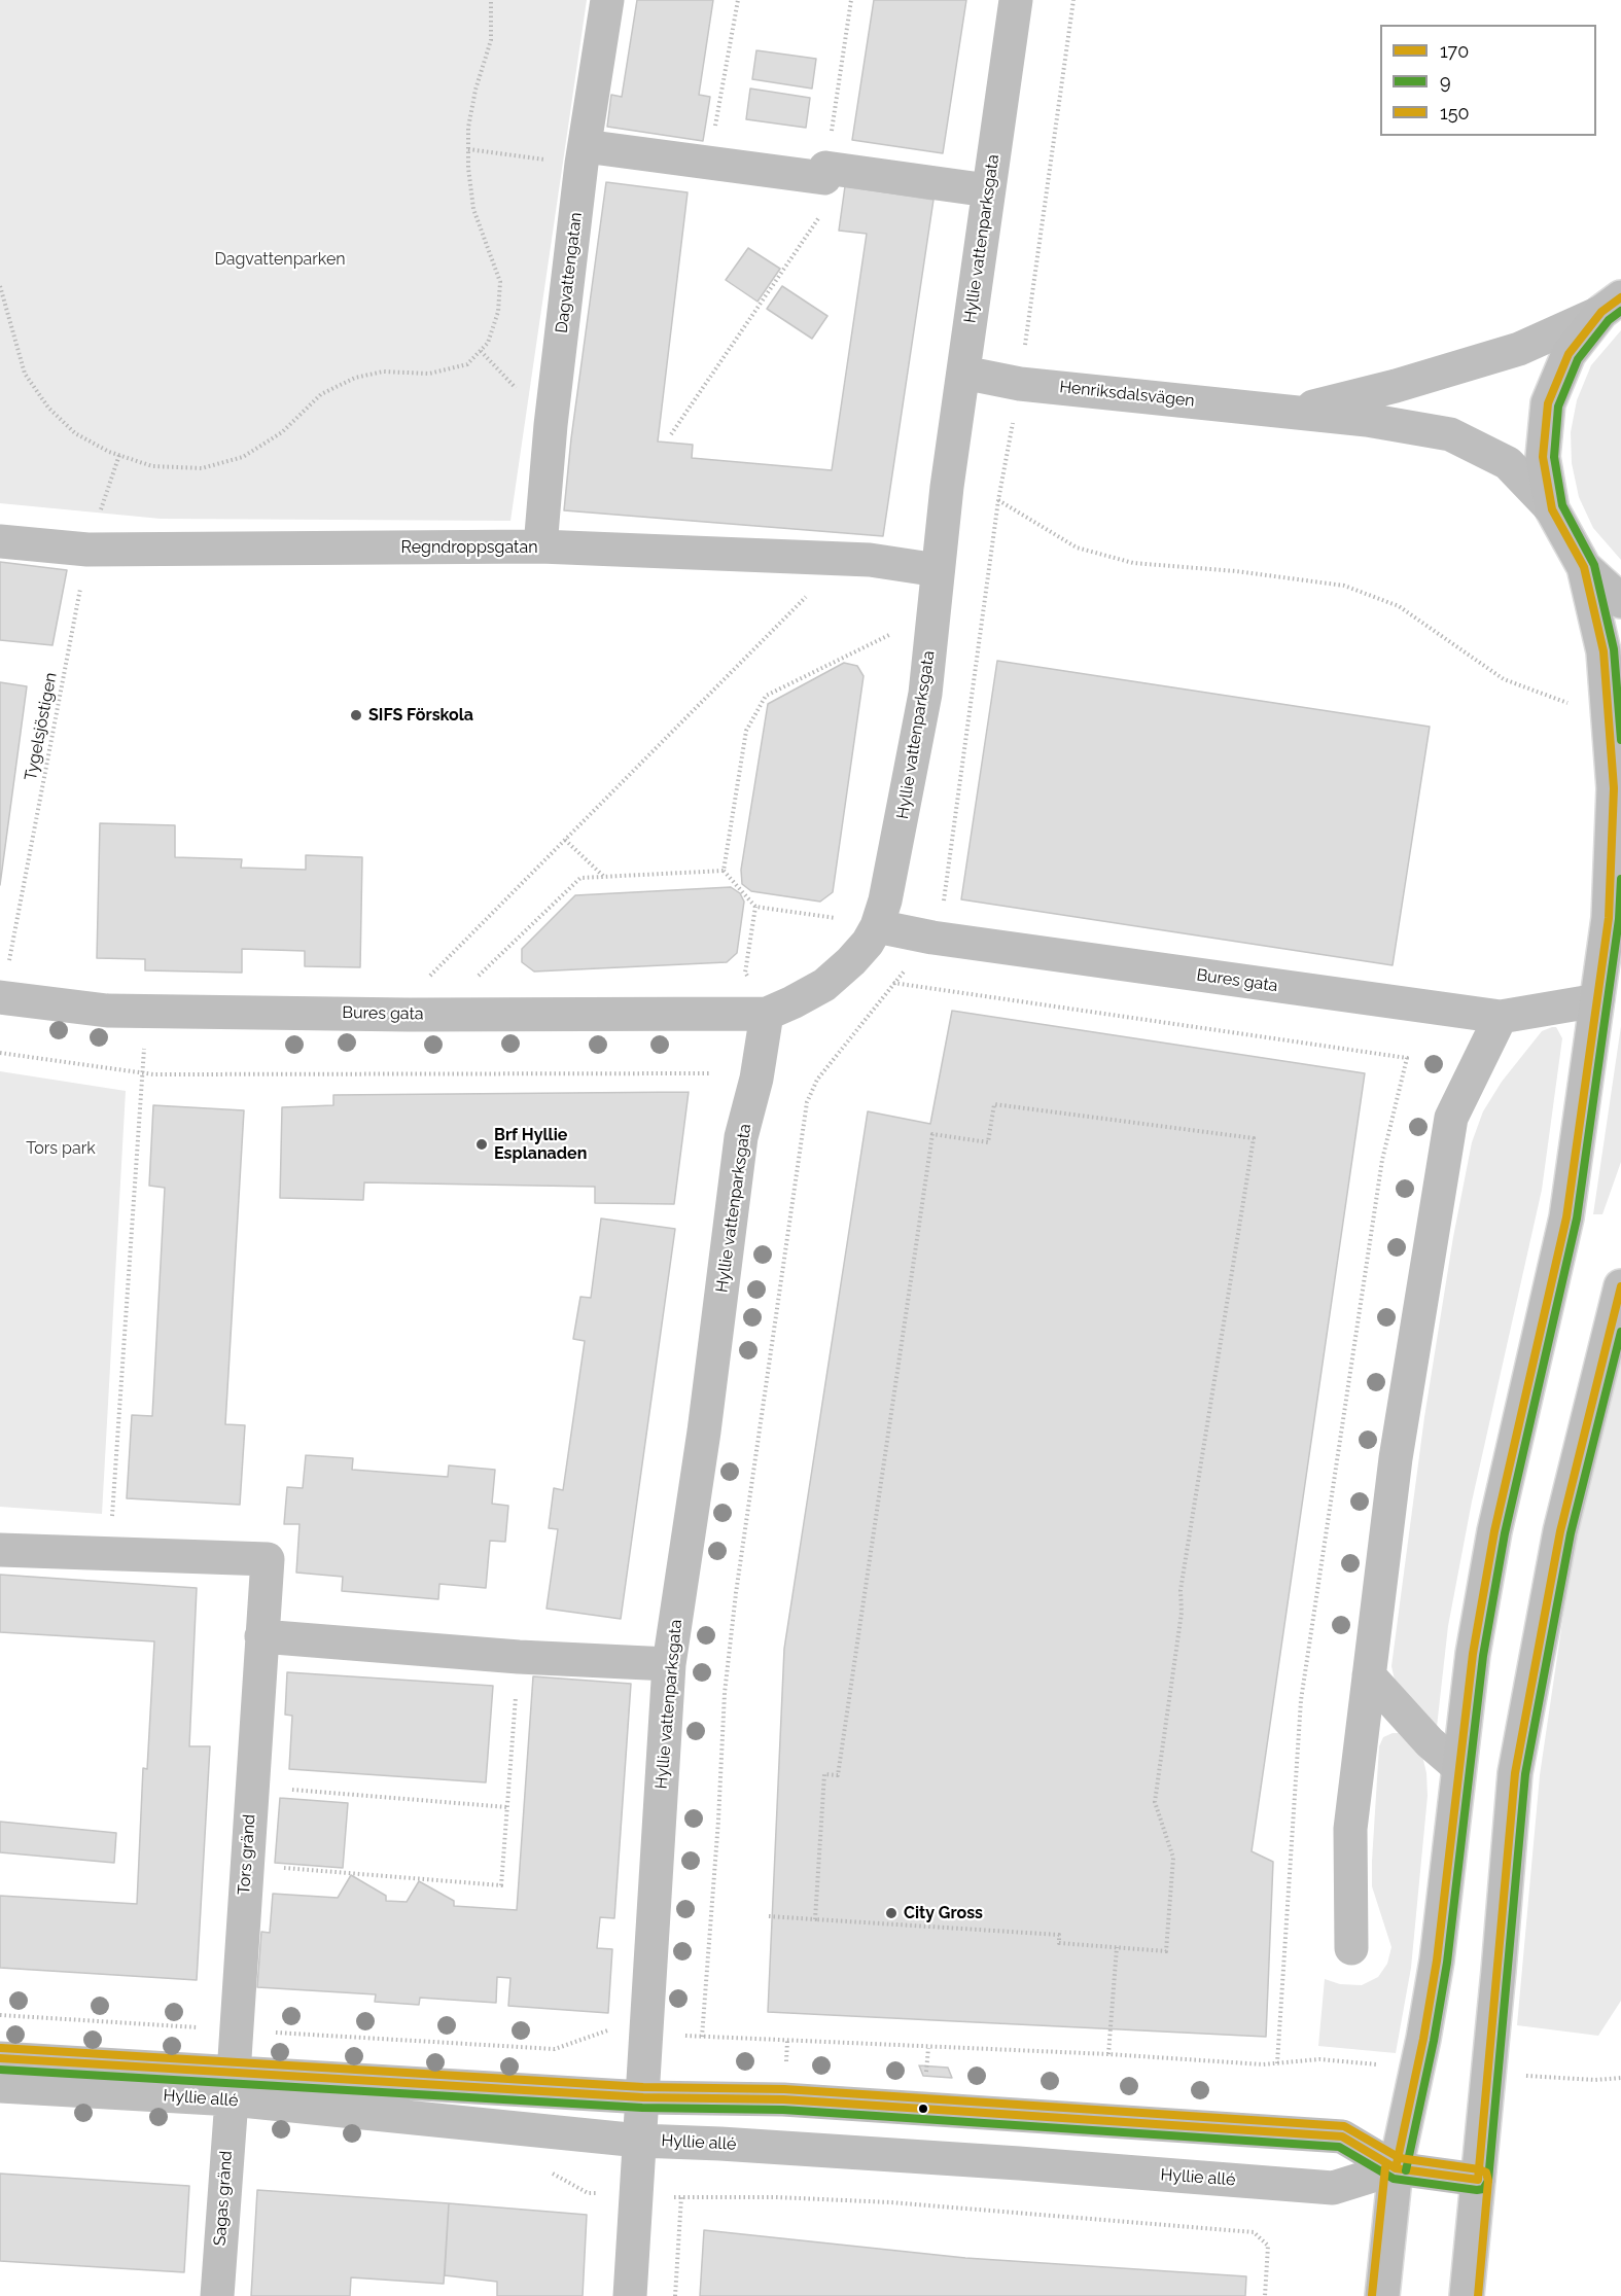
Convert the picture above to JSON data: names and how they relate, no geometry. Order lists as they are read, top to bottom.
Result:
{
  "streets": {
    "street": [
      "Hyllie vattenparksgata",
      "Dagvattengatan",
      "Henriksdalsvägen",
      "Regndroppsgatan",
      "Bures gata",
      "Tors gränd",
      "Hyllie allé",
      "Sagas gränd"
    ],
    "path": ["Tygelsjöstigen"]
  },
  "crossings": [
    ["Hyllie vattenparksgata", "Henriksdalsvägen"],
    ["Hyllie vattenparksgata", "Regndroppsgatan"],
    ["Hyllie vattenparksgata", "Bures gata"],
    ["Hyllie vattenparksgata", "Hyllie allé"],
    ["Dagvattengatan", "Regndroppsgatan"],
    ["Regndroppsgatan", "Tygelsjöstigen"],
    ["Tygelsjöstigen", "Bures gata"],
    ["Tors gränd", "Hyllie allé"],
    ["Tors gränd", "Sagas gränd"],
    ["Hyllie allé", "Sagas gränd"]
  ],
  "parks": ["Dagvattenparken", "Tors park"],
  "places": ["SIFS Förskola", "Brf Hyllie Esplanaden", "City Gross"],
  "lines": ["transit line 170", "transit line 9", "transit line 150"],
  "legend": ["170", "9", "150"]
}
